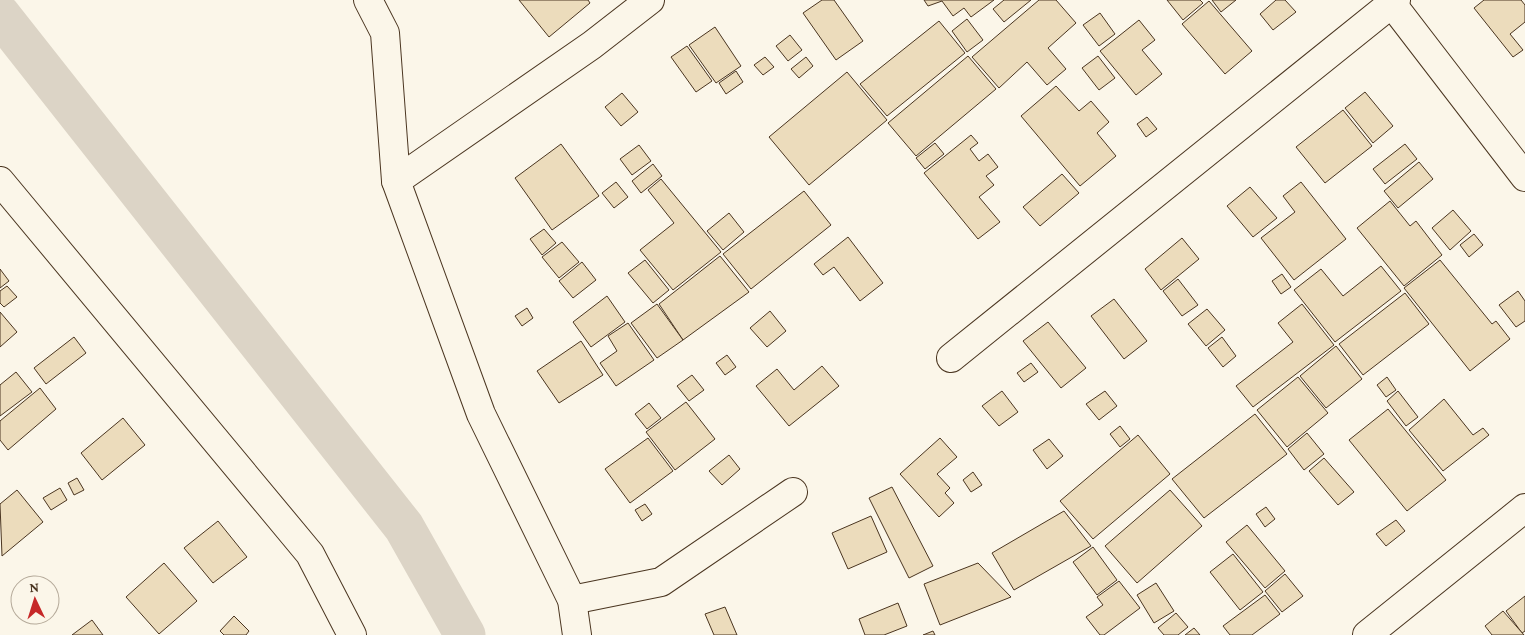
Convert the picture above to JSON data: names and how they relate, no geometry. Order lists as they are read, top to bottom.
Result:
{
  "north": "top"
}
